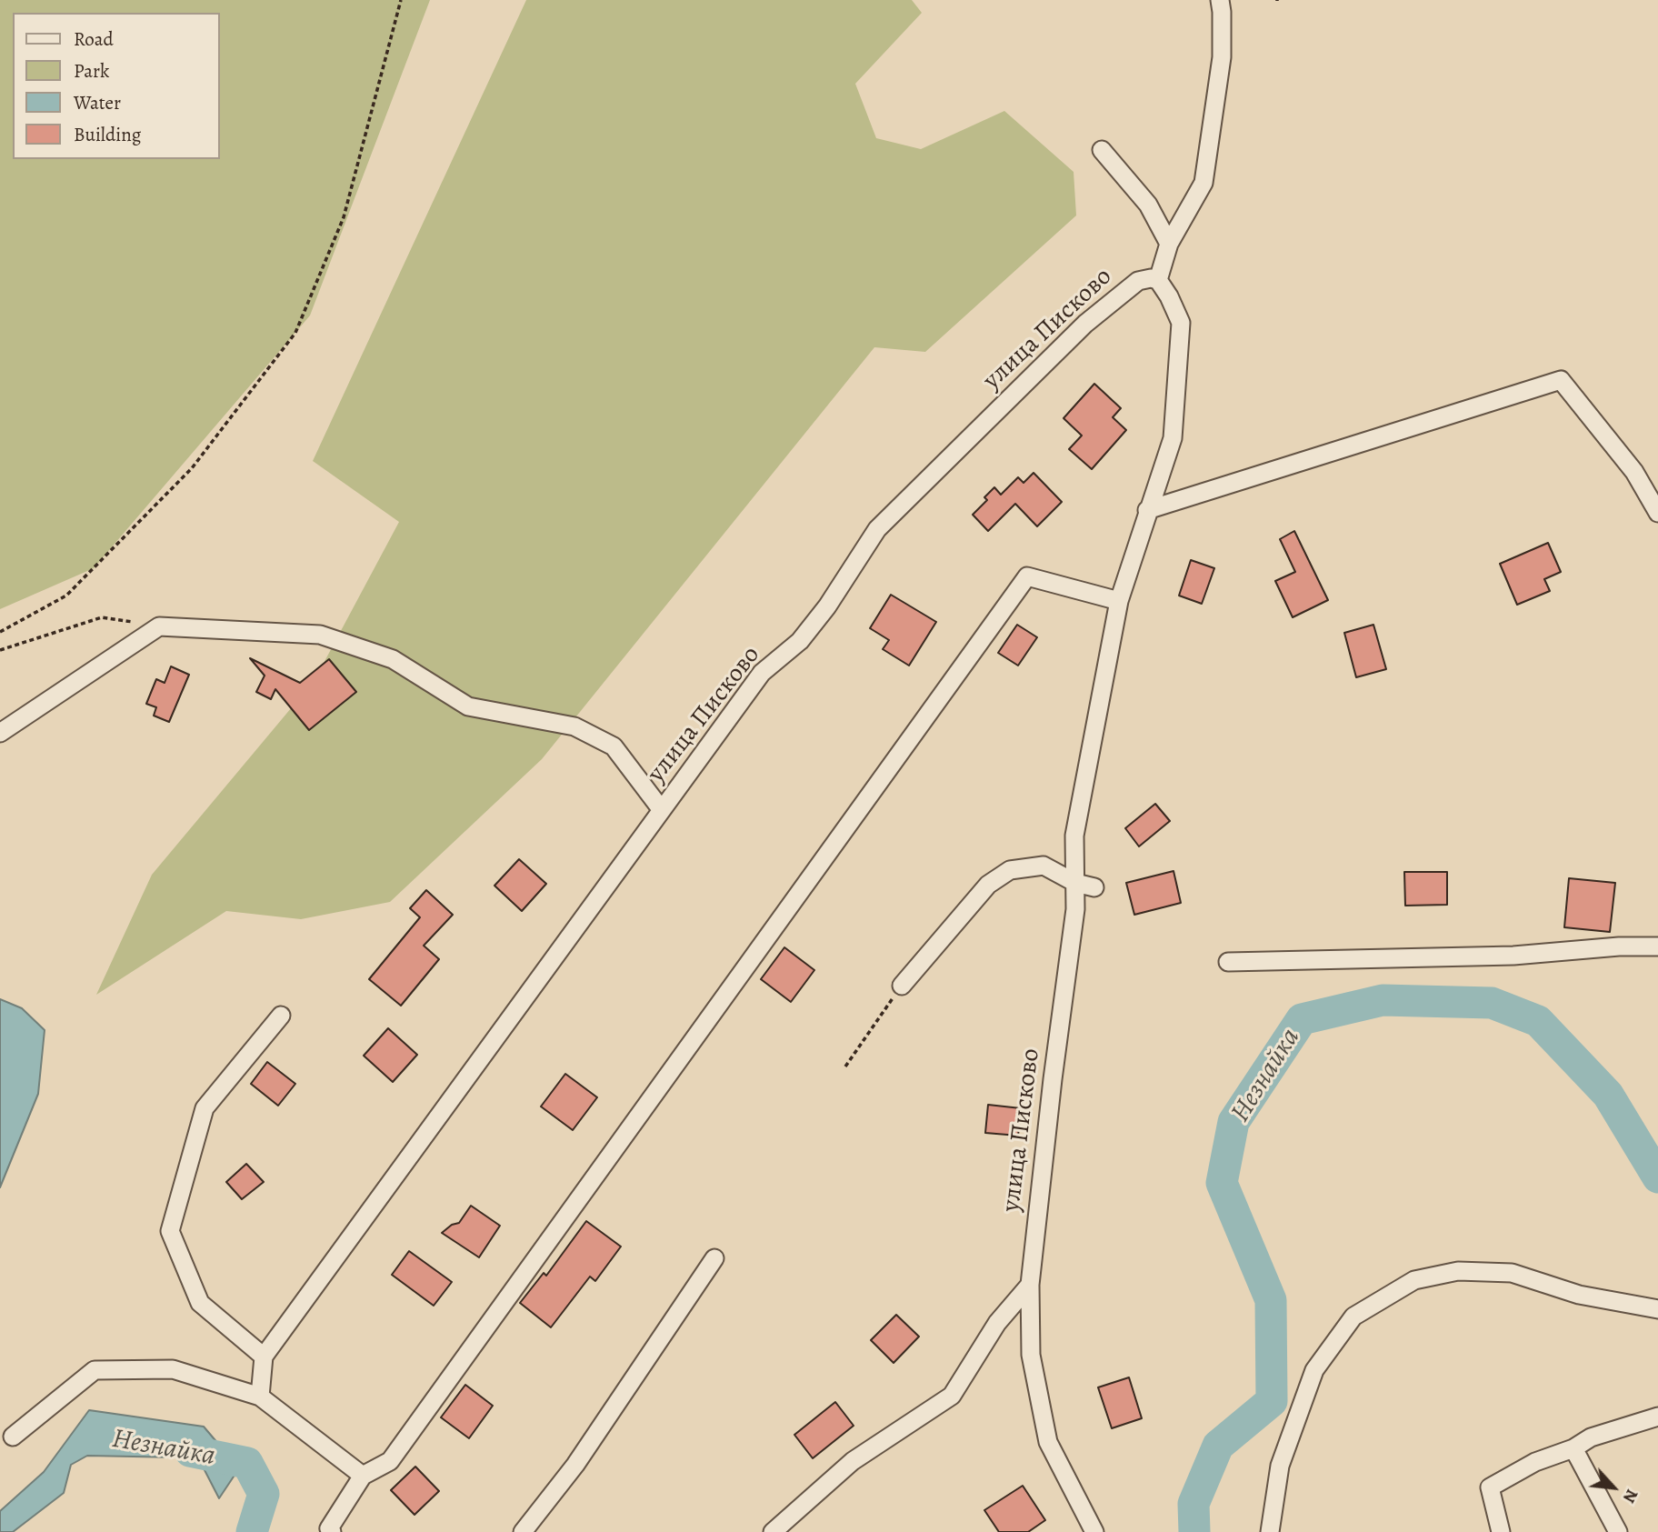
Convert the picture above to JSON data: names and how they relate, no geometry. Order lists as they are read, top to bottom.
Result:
{
  "streets": {
    "street": ["улица Писково"]
  },
  "water": ["Незнайка"],
  "legend": [
    "Road",
    "Park",
    "Water",
    "Building"
  ],
  "north": "bottom right"
}
